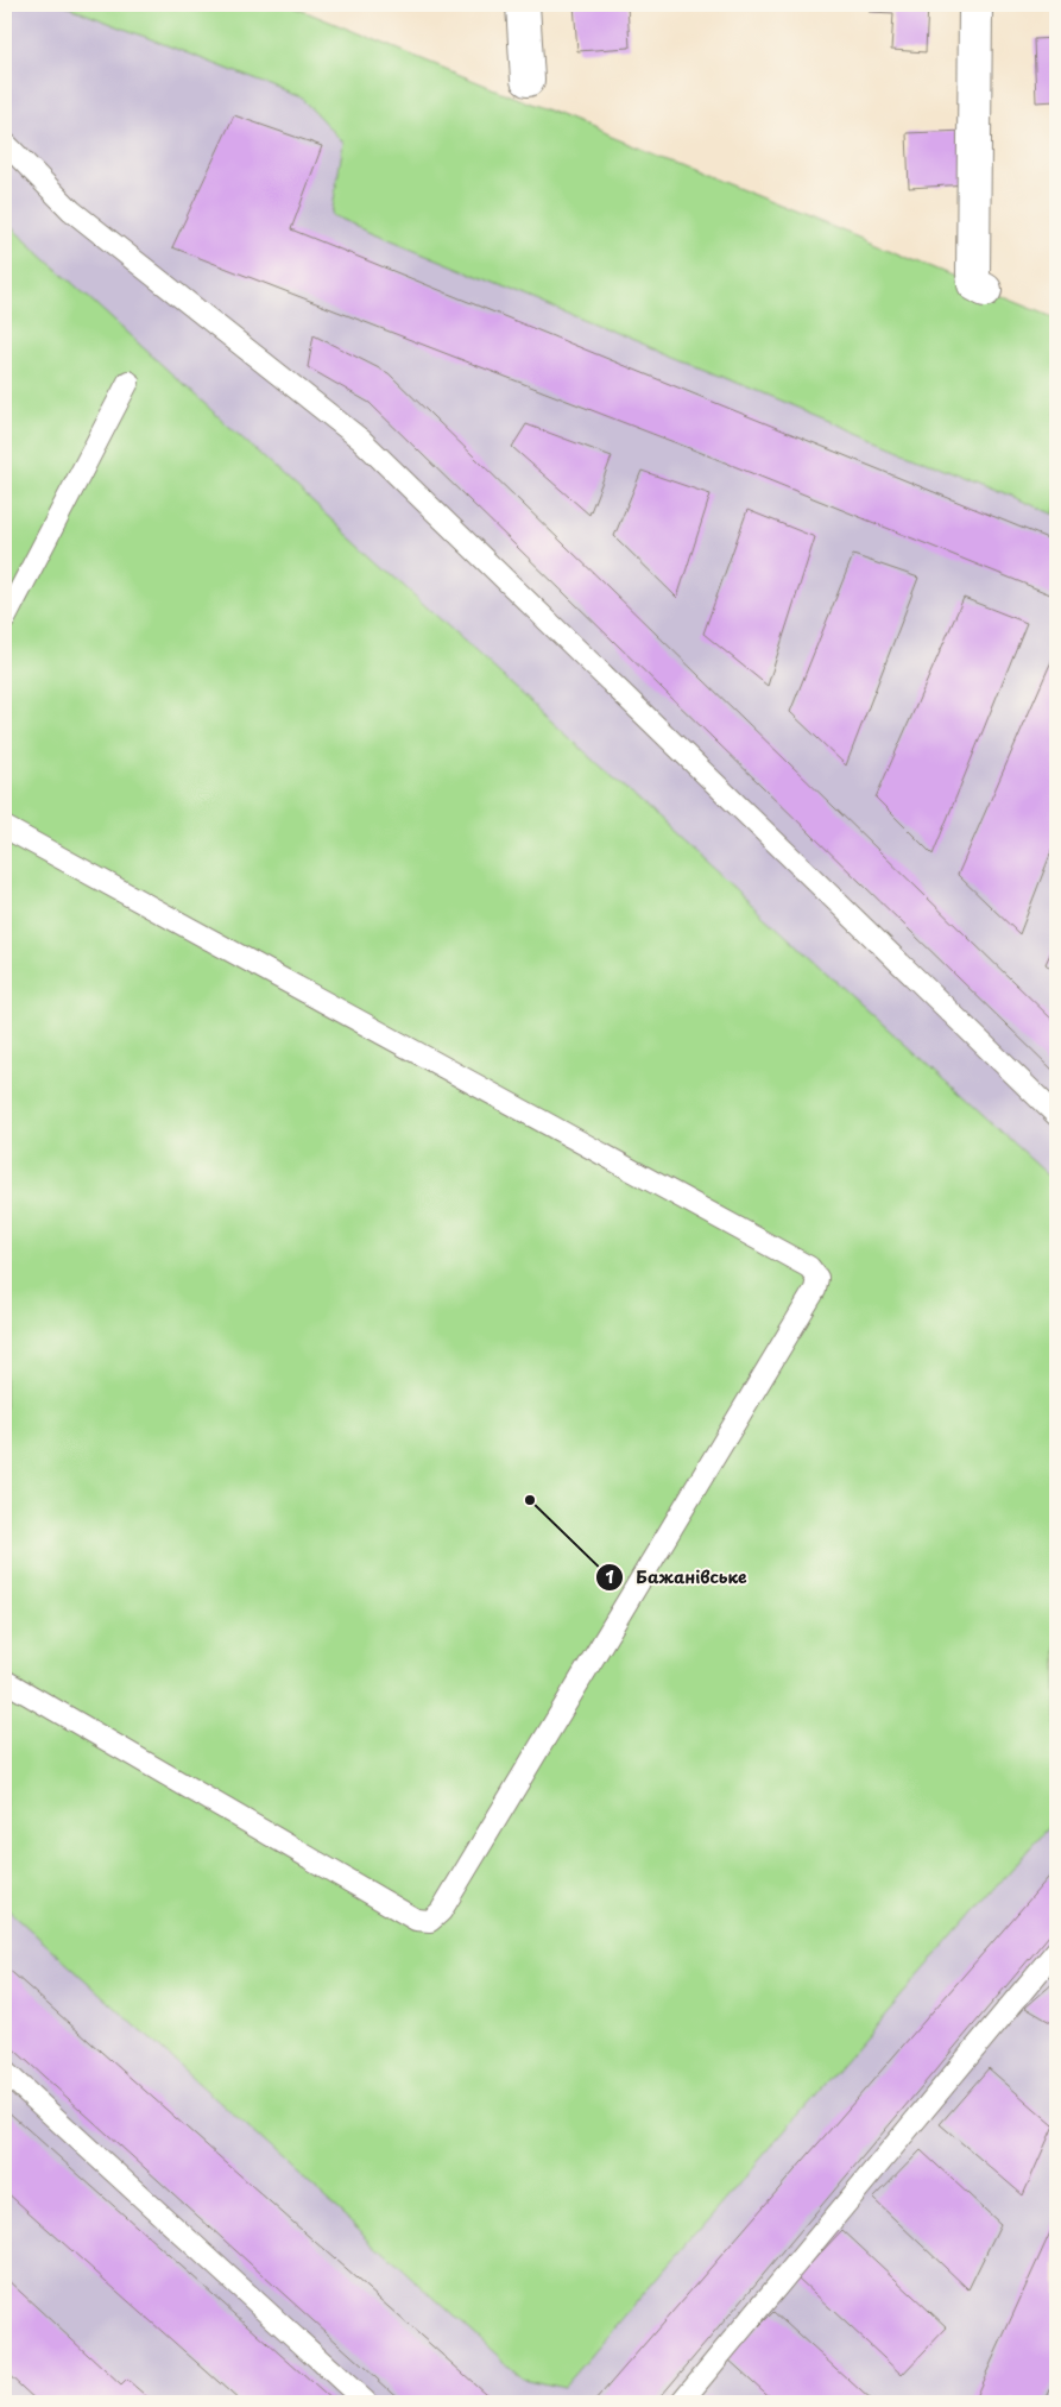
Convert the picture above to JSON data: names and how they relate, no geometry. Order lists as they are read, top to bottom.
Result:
{
  "places": ["Бажанівське"]
}
